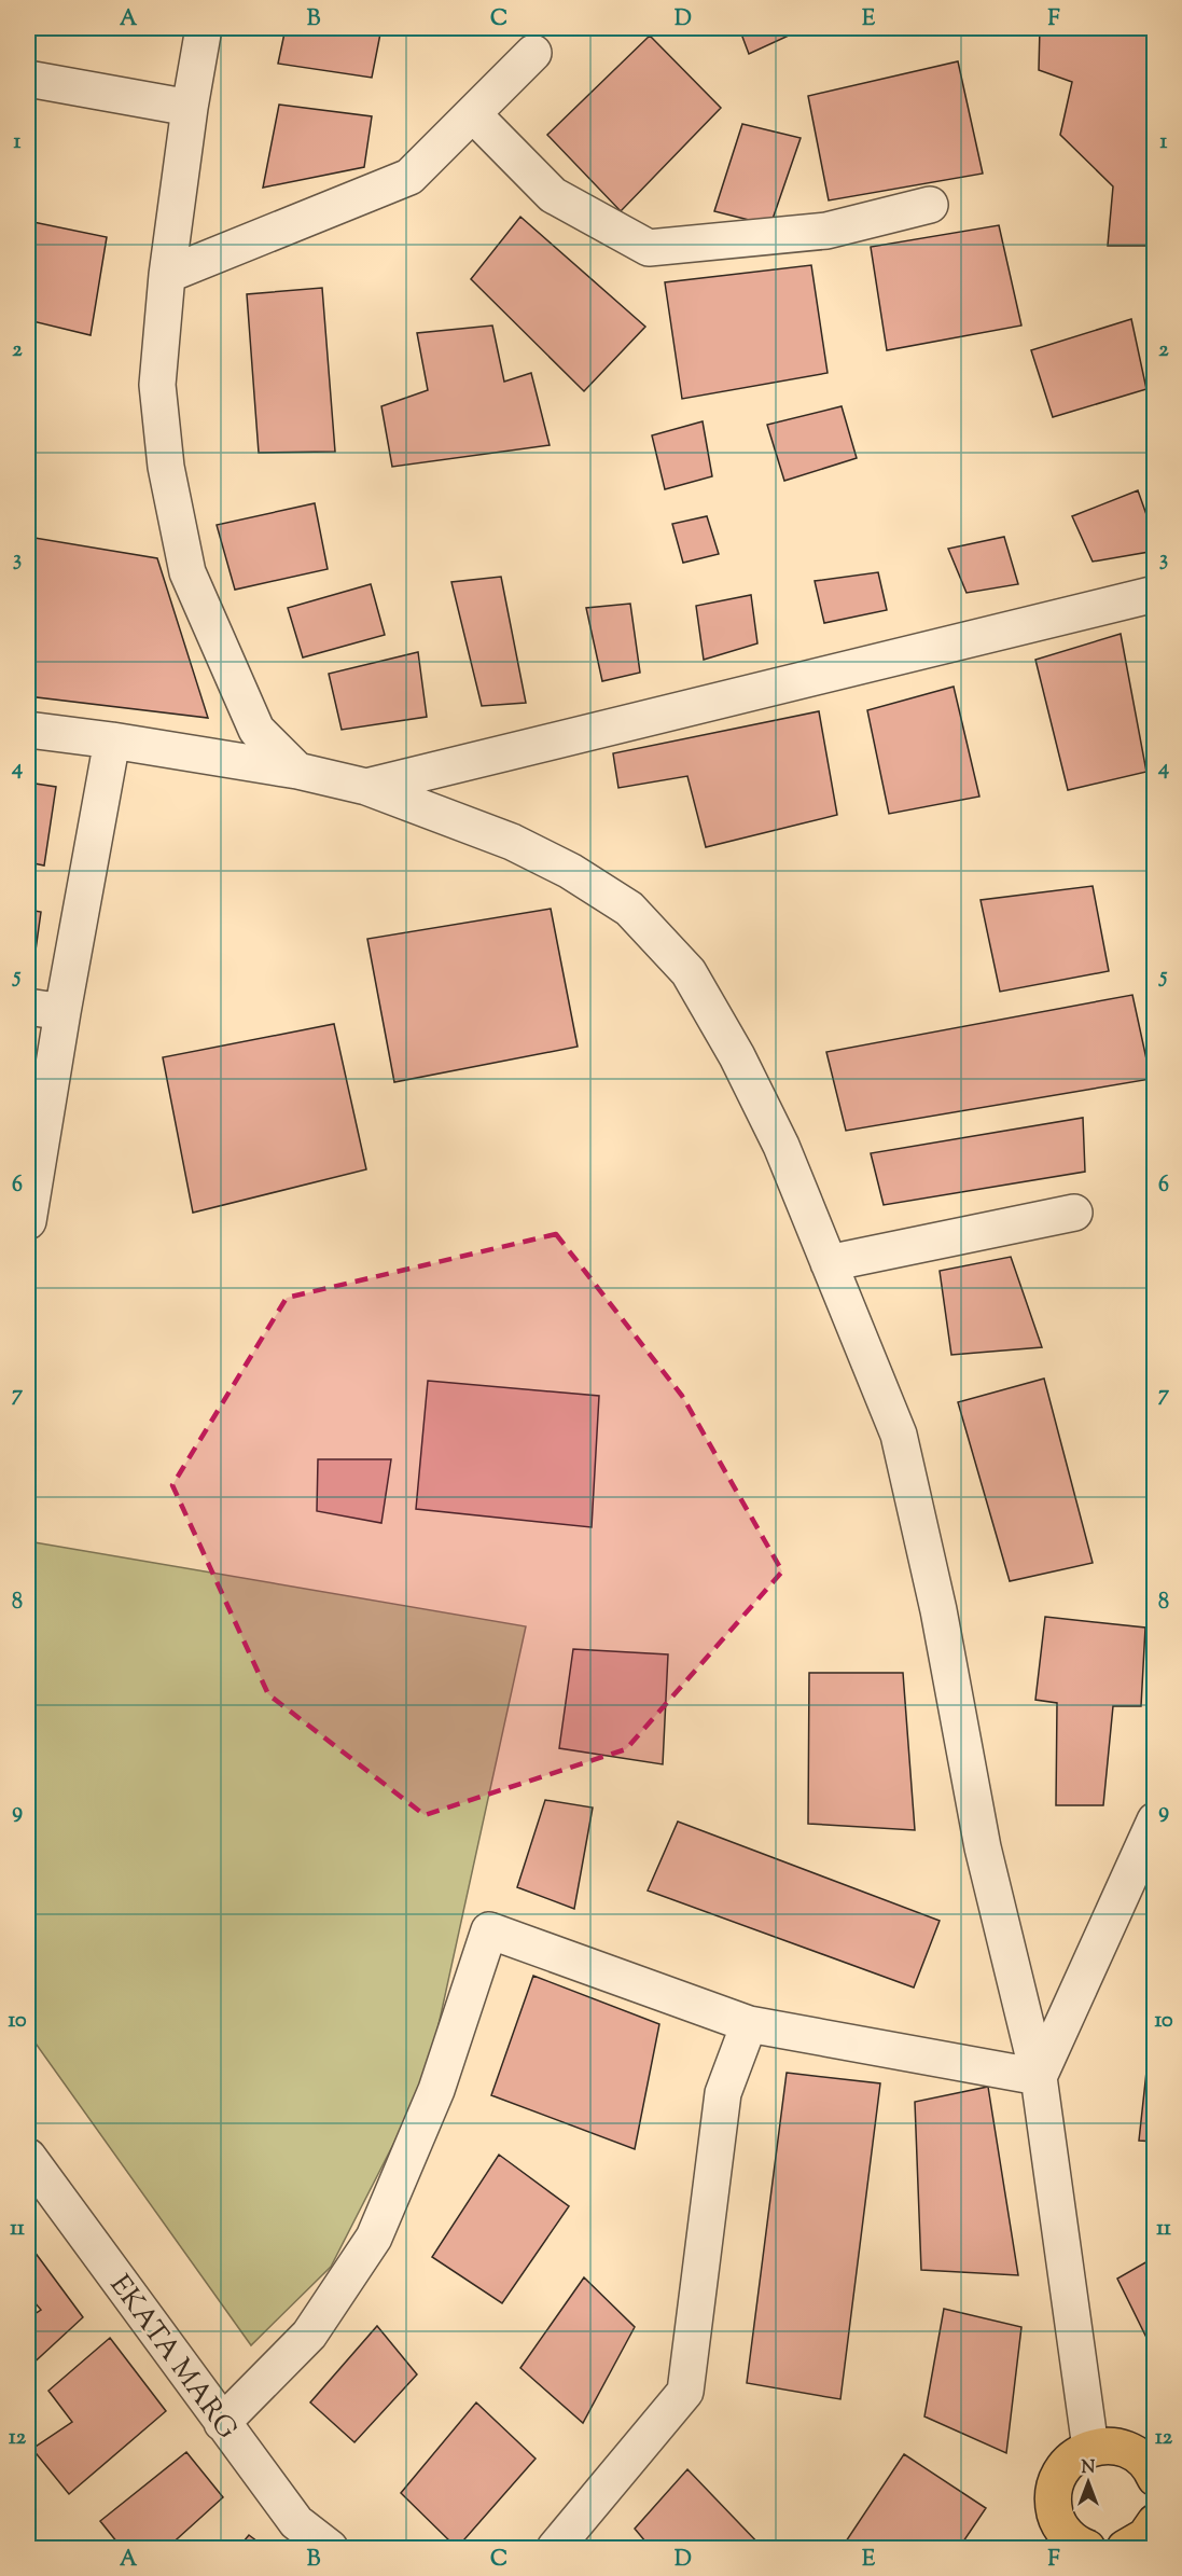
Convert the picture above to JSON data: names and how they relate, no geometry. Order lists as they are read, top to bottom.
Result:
{
  "streets": {
    "street": ["EKATA MARG"]
  },
  "north": "top",
  "grid": {
    "columns": [
      "A",
      "B",
      "C",
      "D",
      "E",
      "F"
    ],
    "rows": [
      "1",
      "2",
      "3",
      "4",
      "5",
      "6",
      "7",
      "8",
      "9",
      "10",
      "11",
      "12"
    ]
  }
}
